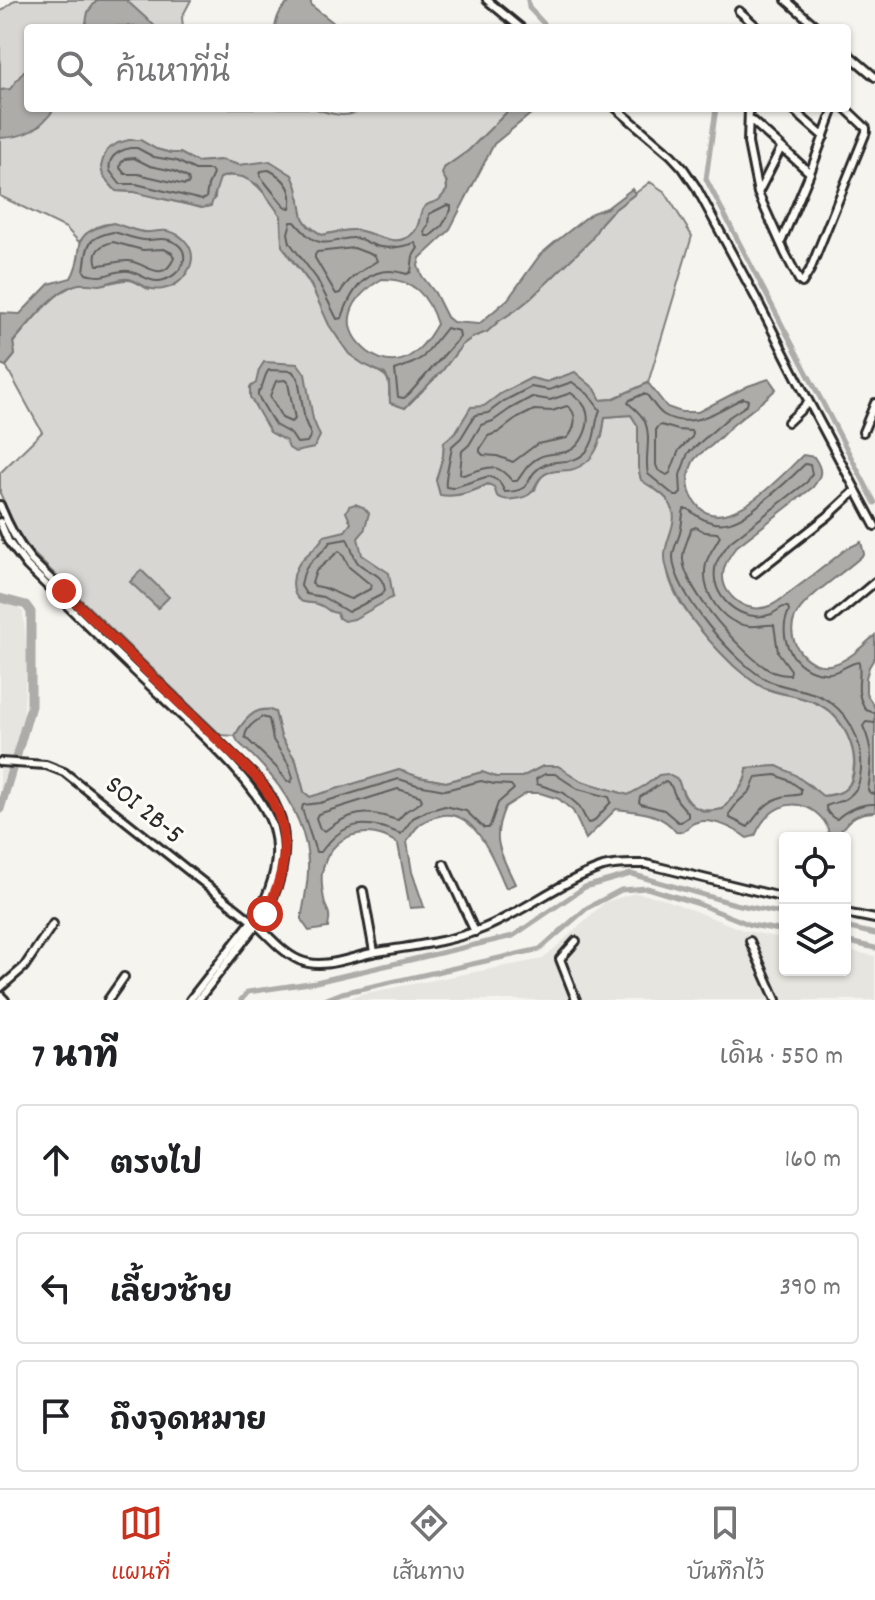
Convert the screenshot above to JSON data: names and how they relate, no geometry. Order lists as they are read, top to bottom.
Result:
{
  "streets": {
    "street": ["SOI 2B-5"]
  },
  "page": {
    "search": "ค้นหาที่นี่",
    "heading": ["7 นาที", "เดิน · 550 m"],
    "list": [
      ["ตรงไป", "160 m"],
      ["เลี้ยวซ้าย", "390 m"],
      "ถึงจุดหมาย"
    ],
    "nav": ["แผนที่", "เส้นทาง", "บันทึกไว้"]
  }
}
